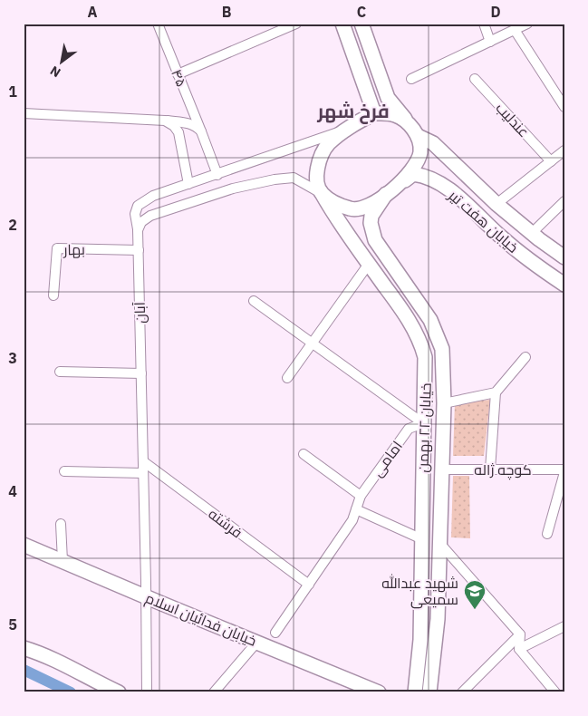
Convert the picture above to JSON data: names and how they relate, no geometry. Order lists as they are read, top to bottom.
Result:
{
  "streets": {
    "street": [
      "۴۵",
      "عندلیب",
      "خیابان هفت تیر",
      "بهار",
      "آبان",
      "خیابان ۲۲ بهمن",
      "امامی",
      "کوچه ژاله",
      "فرشته",
      "خیابان فدائیان اسلام"
    ]
  },
  "crossings": [
    ["خیابان هفت تیر", "خیابان ۲۲ بهمن"],
    ["بهار", "آبان"],
    ["آبان", "فرشته"],
    ["آبان", "خیابان فدائیان اسلام"],
    ["خیابان ۲۲ بهمن", "امامی"],
    ["خیابان ۲۲ بهمن", "کوچه ژاله"],
    ["امامی", "فرشته"]
  ],
  "districts": ["فرخ شهر"],
  "places": {
    "school or university": ["شهید عبدالله سمیعی"]
  },
  "north": "bottom left",
  "grid": {
    "columns": [
      "A",
      "B",
      "C",
      "D"
    ],
    "rows": [
      "1",
      "2",
      "3",
      "4",
      "5"
    ]
  }
}
